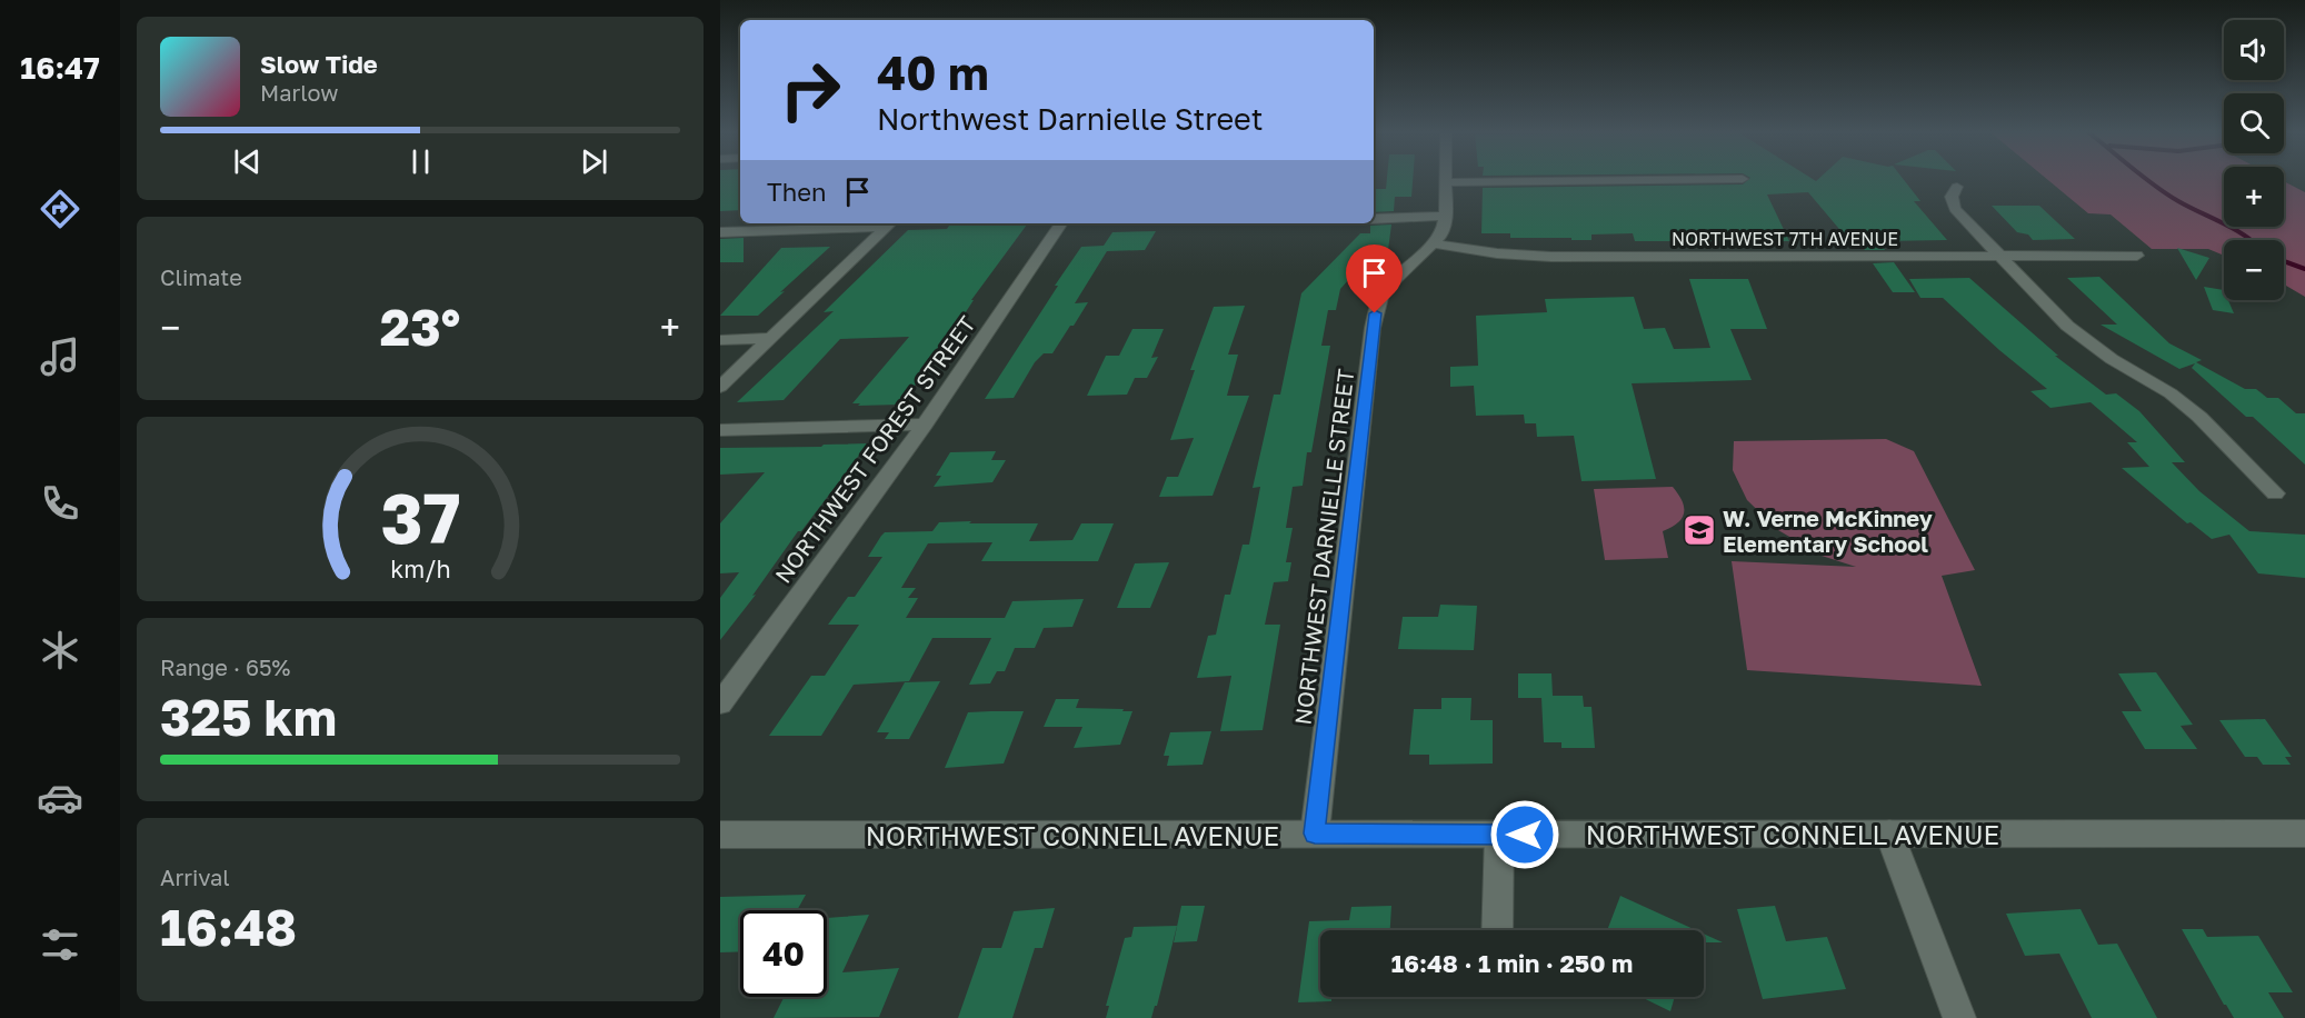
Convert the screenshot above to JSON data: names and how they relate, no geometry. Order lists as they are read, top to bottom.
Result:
{
  "streets": {
    "street": [
      "NORTHWEST 7TH AVENUE",
      "NORTHWEST FOREST STREET",
      "NORTHWEST DARNIELLE STREET",
      "NORTHWEST CONNELL AVENUE"
    ]
  },
  "crossings": [
    ["NORTHWEST 7TH AVENUE", "NORTHWEST DARNIELLE STREET"],
    ["NORTHWEST DARNIELLE STREET", "NORTHWEST CONNELL AVENUE"]
  ],
  "places": {
    "school or university": ["W. Verne McKinney Elementary School"]
  },
  "page": {
    "tabs": "16:47",
    "map_buttons": ["+", "−"],
    "turn": ["40 m", "Northwest Darnielle Street"],
    "song": ["Slow Tide", "Marlow"],
    "then": "Then",
    "tile": [
      "Climate",
      ["Range · 65%", "325 km"],
      ["Arrival", "16:48"]
    ],
    "heat": ["−", "23°", "+"],
    "limit": "40",
    "trip": "16:48 · 1 min · 250 m",
    "gauge": ["37", "km/h"]
  }
}
